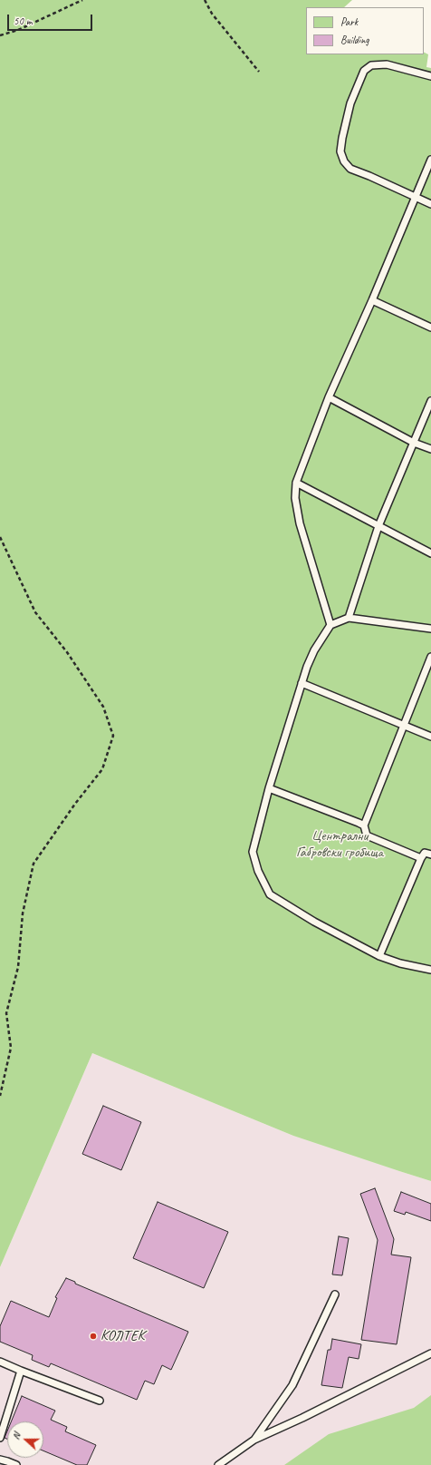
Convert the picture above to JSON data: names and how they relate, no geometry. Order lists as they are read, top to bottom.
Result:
{
  "parks": ["Централни Габровски гробища"],
  "places": ["КОЛТЕК"],
  "legend": ["Park", "Building"],
  "scale_bar": "50 m",
  "north": "left"
}
